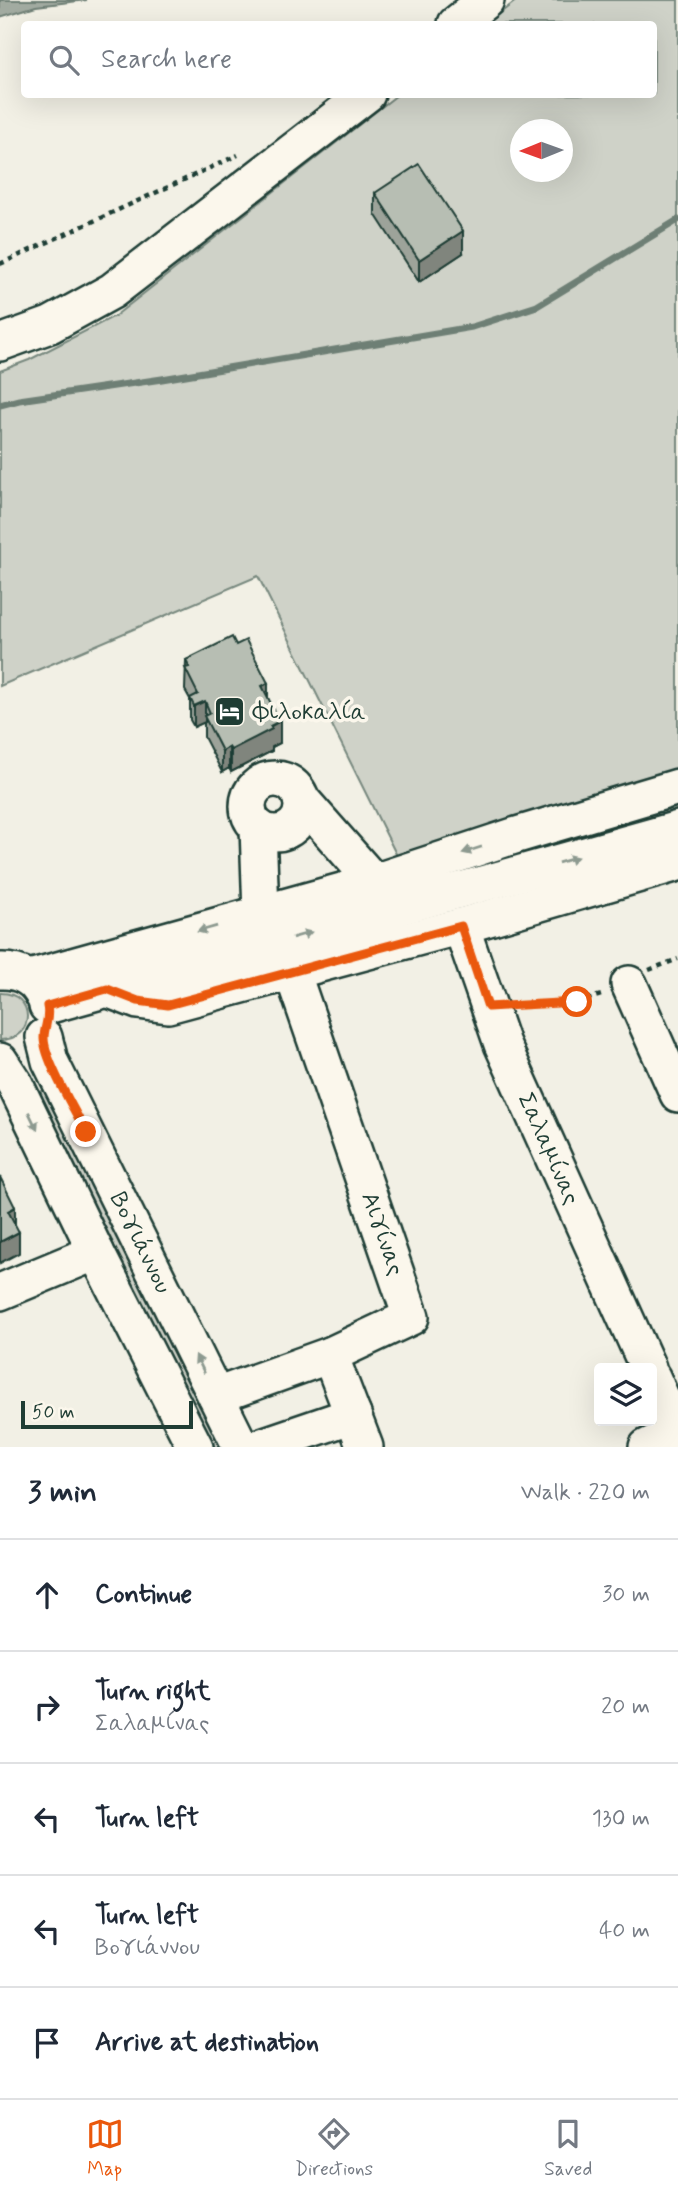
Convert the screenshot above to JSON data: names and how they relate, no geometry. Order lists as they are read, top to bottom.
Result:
{
  "streets": {
    "street": ["Σαλαμίνας", "Αιγίνας", "Βογιάννου"]
  },
  "places": {
    "hotel": ["Φιλοκαλία"]
  },
  "scale_bar": "50 m",
  "north": "left",
  "page": {
    "search": "Search here",
    "scale": "50 m",
    "heading": ["3 min", "Walk · 220 m"],
    "list": [
      ["Continue", "30 m"],
      ["Turn right", "Σαλαμίνας", "20 m"],
      ["Turn left", "130 m"],
      ["Turn left", "Βογιάννου", "40 m"],
      "Arrive at destination"
    ],
    "nav": ["Map", "Directions", "Saved"]
  }
}
